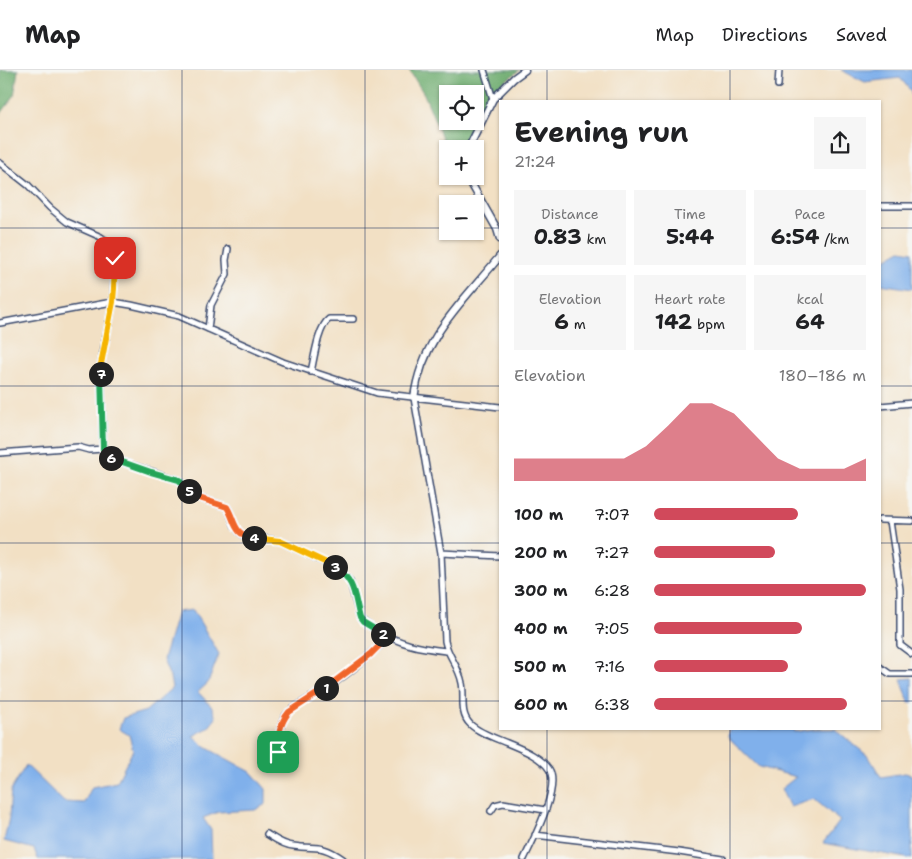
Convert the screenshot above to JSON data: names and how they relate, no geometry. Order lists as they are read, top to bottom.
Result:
{
  "page": {
    "header": "Map",
    "nav": ["Map", "Directions", "Saved"],
    "map_buttons": ["+", "−"],
    "heading": ["Evening run", "21:24"],
    "stats": [
      ["Distance", "0.83 km"],
      ["Time", "5:44"],
      ["Pace", "6:54 /km"],
      ["Elevation", "6 m"],
      ["Heart rate", "142 bpm"],
      ["kcal", "64"]
    ],
    "chart": ["Elevation", "180–186 m"],
    "pins": [
      "7",
      "6",
      "5",
      "4",
      "3",
      "2",
      "1"
    ],
    "list": [
      {
        "name": "100 m",
        "note": "7:07"
      },
      {
        "name": "200 m",
        "note": "7:27"
      },
      {
        "name": "300 m",
        "note": "6:28"
      },
      {
        "name": "400 m",
        "note": "7:05"
      },
      {
        "name": "500 m",
        "note": "7:16"
      },
      {
        "name": "600 m",
        "note": "6:38"
      }
    ]
  }
}
